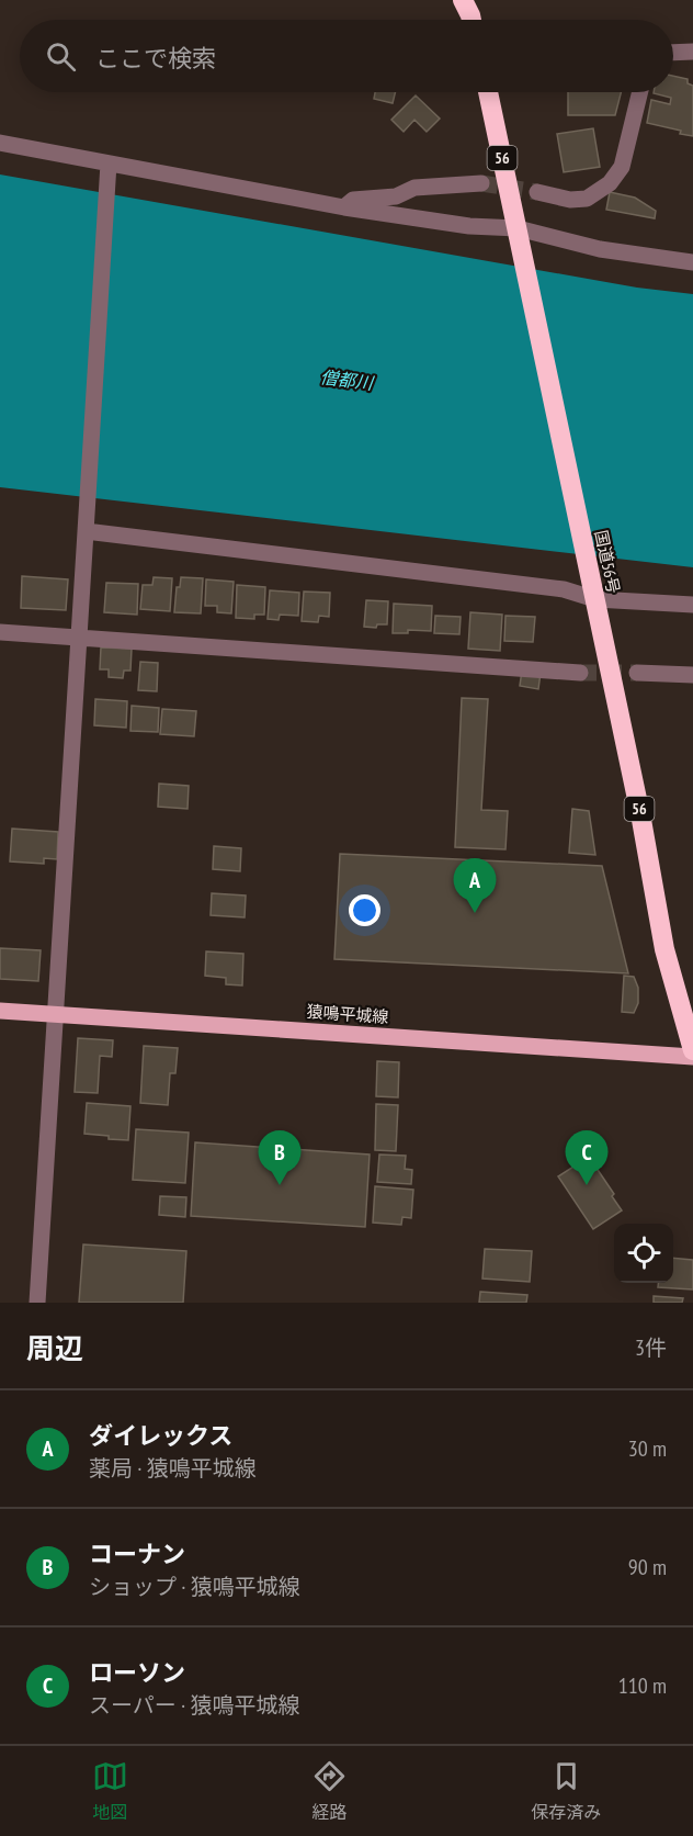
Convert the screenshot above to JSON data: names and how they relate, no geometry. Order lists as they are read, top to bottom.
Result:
{
  "streets": {
    "highway": ["56", "国道56号"],
    "main road": ["猿鳴平城線"]
  },
  "water": ["僧都川"],
  "page": {
    "search": "ここで検索",
    "pins": ["A", "B", "C"],
    "heading": ["周辺", "3件"],
    "list": [
      {
        "mark": "A",
        "name": "ダイレックス",
        "note": "薬局 · 猿鳴平城線",
        "value": "30 m"
      },
      {
        "mark": "B",
        "name": "コーナン",
        "note": "ショップ · 猿鳴平城線",
        "value": "90 m"
      },
      {
        "mark": "C",
        "name": "ローソン",
        "note": "スーパー · 猿鳴平城線",
        "value": "110 m"
      }
    ],
    "nav": ["地図", "経路", "保存済み"]
  }
}
